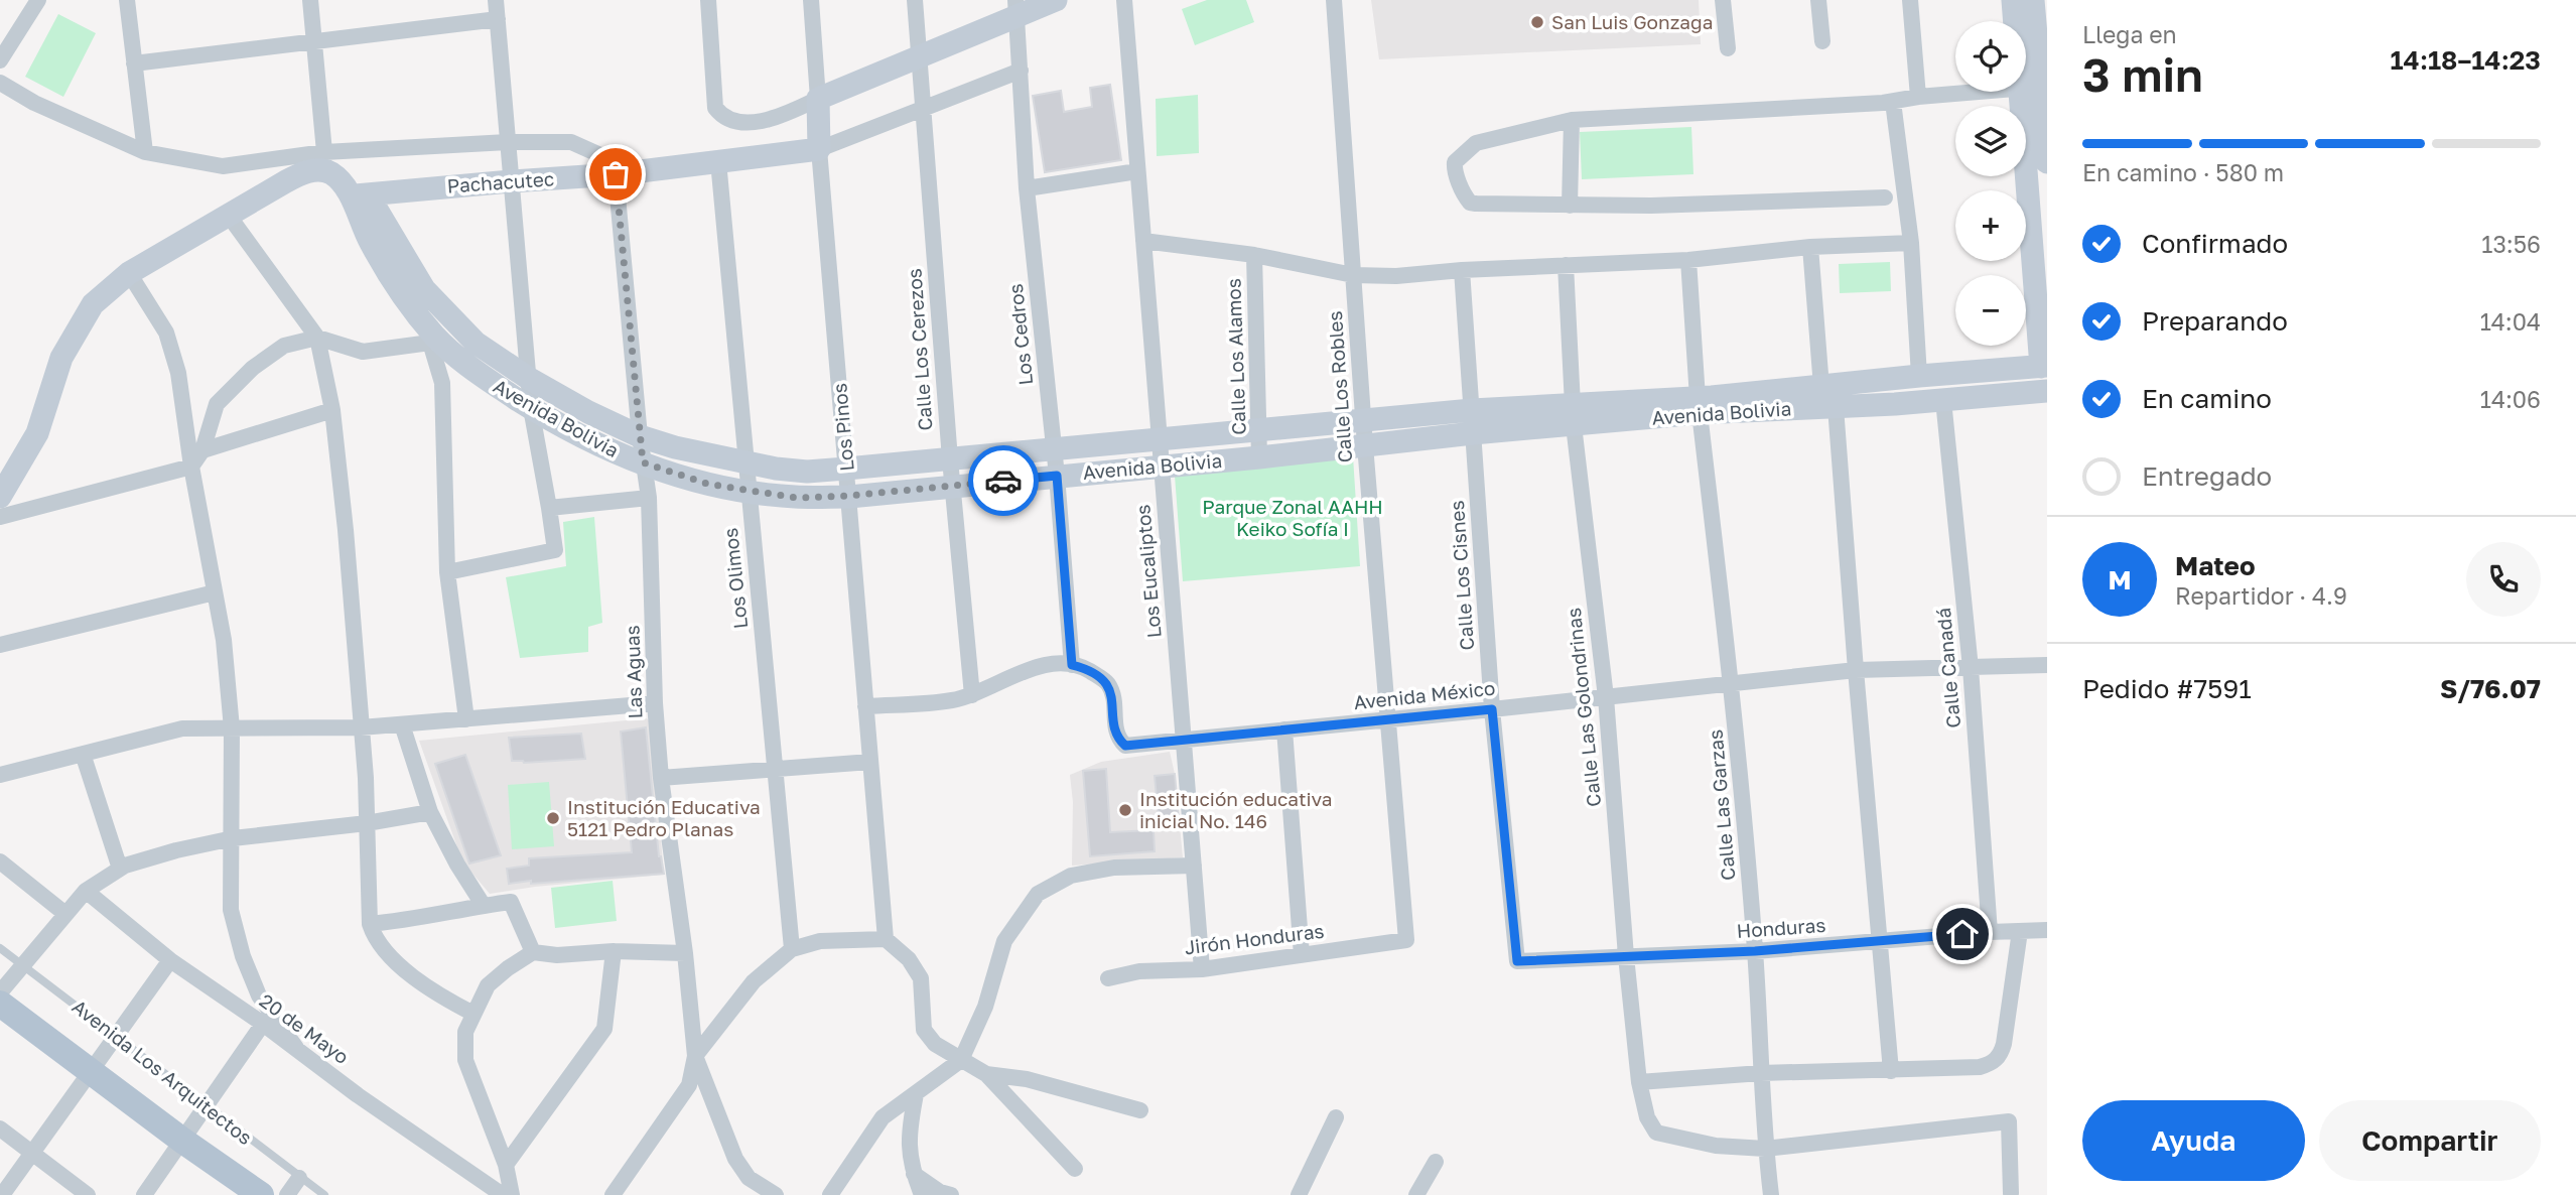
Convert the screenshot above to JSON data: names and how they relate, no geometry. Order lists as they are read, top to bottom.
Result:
{
  "streets": {
    "main road": [
      "Pachacutec",
      "Avenida Bolivia",
      "Los Pinos",
      "Avenida Los Arquitectos"
    ],
    "street": [
      "Los Cedros",
      "Calle Los Cerezos",
      "Calle Los Alamos",
      "Calle Los Robles",
      "Los Eucaliptos",
      "Calle Los Cisnes",
      "Los Olimos",
      "Calle Canadá",
      "Las Aguas",
      "Avenida México",
      "Calle Las Golondrinas",
      "Calle Las Garzas",
      "Honduras",
      "Jirón Honduras",
      "20 de Mayo"
    ]
  },
  "crossings": [
    ["Pachacutec", "Avenida Bolivia"],
    ["Pachacutec", "Los Pinos"],
    ["Pachacutec", "Los Olimos"],
    ["Pachacutec", "Las Aguas"],
    ["Los Cedros", "Avenida Bolivia"],
    ["Los Cedros", "Avenida México"],
    ["Calle Los Cerezos", "Avenida Bolivia"],
    ["Calle Los Cerezos", "Avenida México"],
    ["Calle Los Alamos", "Avenida Bolivia"],
    ["Calle Los Robles", "Avenida Bolivia"],
    ["Calle Los Robles", "Avenida México"],
    ["Calle Los Robles", "Jirón Honduras"],
    ["Avenida Bolivia", "Los Pinos"],
    ["Avenida Bolivia", "Los Eucaliptos"],
    ["Avenida Bolivia", "Calle Los Cisnes"],
    ["Avenida Bolivia", "Los Olimos"],
    ["Avenida Bolivia", "Calle Canadá"],
    ["Avenida Bolivia", "Las Aguas"],
    ["Avenida Bolivia", "Calle Las Golondrinas"],
    ["Avenida Bolivia", "Calle Las Garzas"],
    ["Los Pinos", "Avenida México"],
    ["Los Eucaliptos", "Avenida México"],
    ["Los Eucaliptos", "Jirón Honduras"],
    ["Calle Los Cisnes", "Avenida México"],
    ["Calle Los Cisnes", "Honduras"],
    ["Calle Canadá", "Avenida México"],
    ["Calle Canadá", "Honduras"],
    ["Avenida México", "Calle Las Golondrinas"],
    ["Avenida México", "Calle Las Garzas"],
    ["Calle Las Golondrinas", "Calle Las Garzas"],
    ["Calle Las Golondrinas", "Honduras"],
    ["Calle Las Garzas", "Honduras"]
  ],
  "parks": ["Parque Zonal AAHH Keiko Sofía I"],
  "places": ["San Luis Gonzaga", "Institución educativa inicial No. 146", "Institución Educativa 5121 Pedro Planas"],
  "page": {
    "heading": ["3 min", "Llega en", "14:18–14:23"],
    "panel": [
      "Mateo",
      "Repartidor · 4.9",
      "Pedido #7591",
      "S/76.07"
    ],
    "map_buttons": ["+", "−"],
    "bar": "En camino · 580 m",
    "list": [
      ["Confirmado", "13:56"],
      ["Preparando", "14:04"],
      ["En camino", "14:06"],
      "Entregado"
    ],
    "round": "M",
    "buttons": ["Ayuda", "Compartir"]
  }
}
